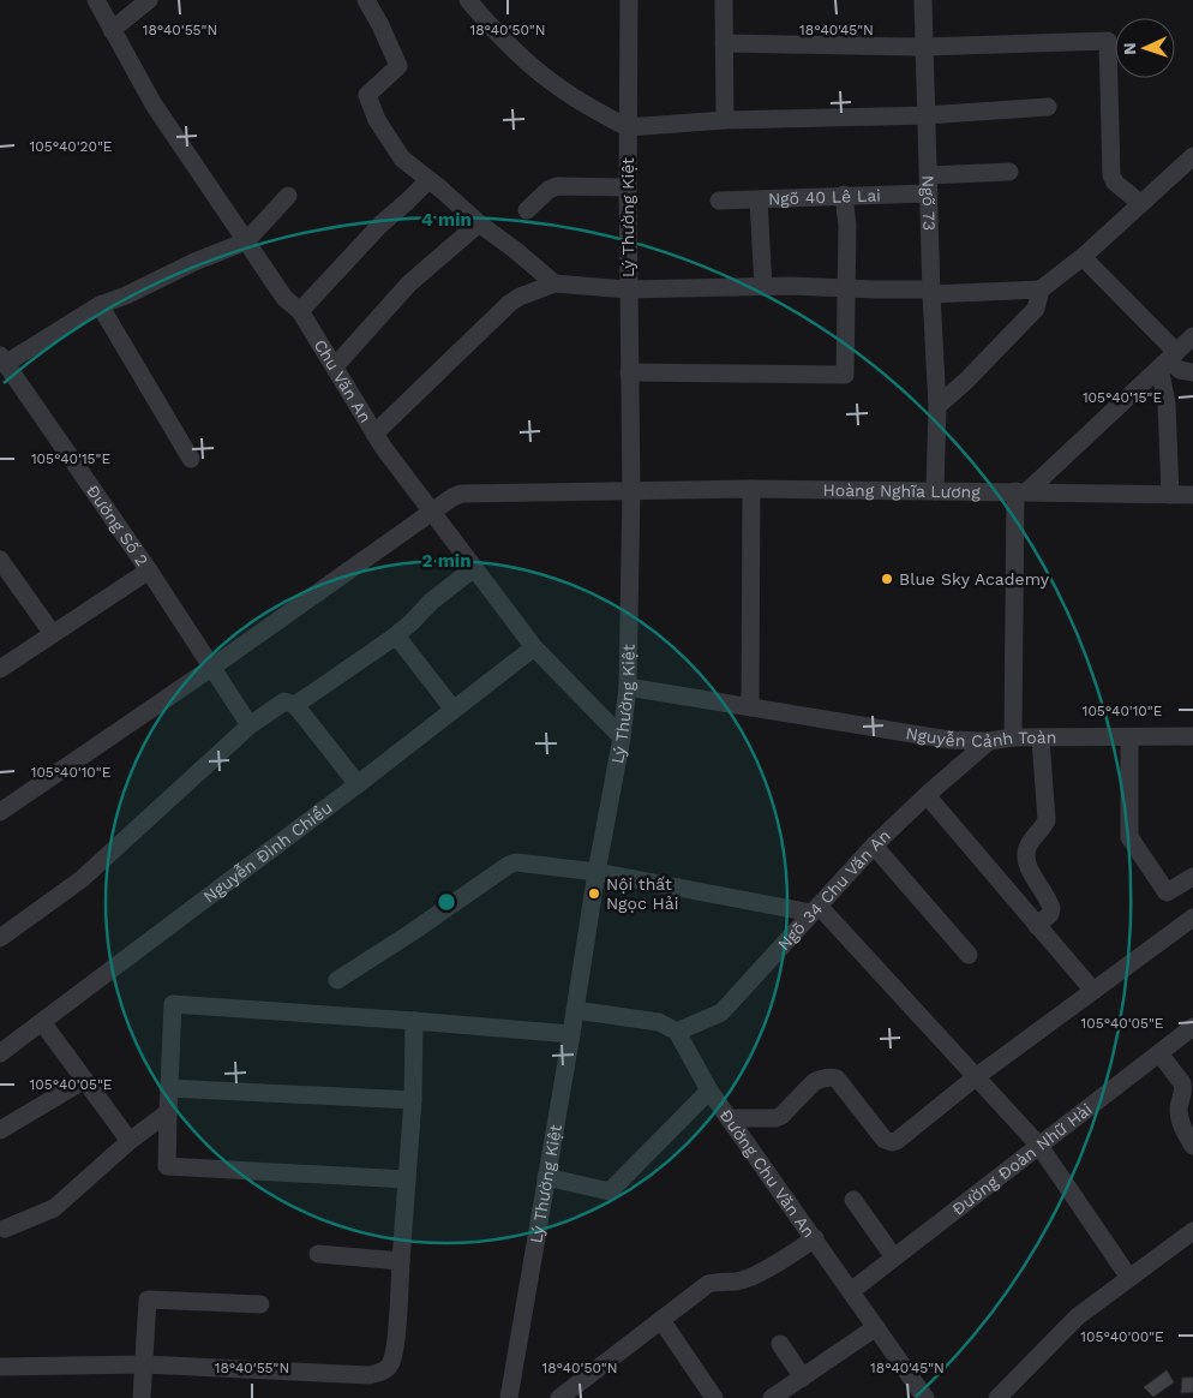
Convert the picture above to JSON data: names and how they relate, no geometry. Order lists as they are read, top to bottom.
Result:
{
  "streets": {
    "street": [
      "Ngõ 40 Lê Lai",
      "Ngõ 73",
      "Lý Thường Kiệt",
      "Chu Văn An",
      "Hoàng Nghĩa Lương",
      "Đường Số 2",
      "Nguyễn Cảnh Toàn",
      "Nguyễn Đình Chiểu",
      "Ngõ 34 Chu Văn An",
      "Đường Đoàn Nhữ Hài",
      "Đường Chu Văn An"
    ]
  },
  "crossings": [
    ["Ngõ 40 Lê Lai", "Ngõ 73"],
    ["Ngõ 73", "Hoàng Nghĩa Lương"],
    ["Lý Thường Kiệt", "Chu Văn An"],
    ["Lý Thường Kiệt", "Hoàng Nghĩa Lương"],
    ["Lý Thường Kiệt", "Nguyễn Cảnh Toàn"],
    ["Chu Văn An", "Hoàng Nghĩa Lương"],
    ["Chu Văn An", "Nguyễn Đình Chiểu"],
    ["Hoàng Nghĩa Lương", "Đường Số 2"],
    ["Nguyễn Cảnh Toàn", "Ngõ 34 Chu Văn An"],
    ["Ngõ 34 Chu Văn An", "Đường Chu Văn An"],
    ["Đường Đoàn Nhữ Hài", "Đường Chu Văn An"]
  ],
  "places": ["Blue Sky Academy", "Nội thất Ngọc Hải"],
  "north": "left",
  "coordinates": [
    "18°40'55\"N",
    "18°40'50\"N",
    "18°40'45\"N",
    "105°40'20\"E",
    "105°40'15\"E",
    "105°40'10\"E",
    "105°40'05\"E",
    "105°40'00\"E"
  ],
  "rings": ["4 min", "2 min"]
}
